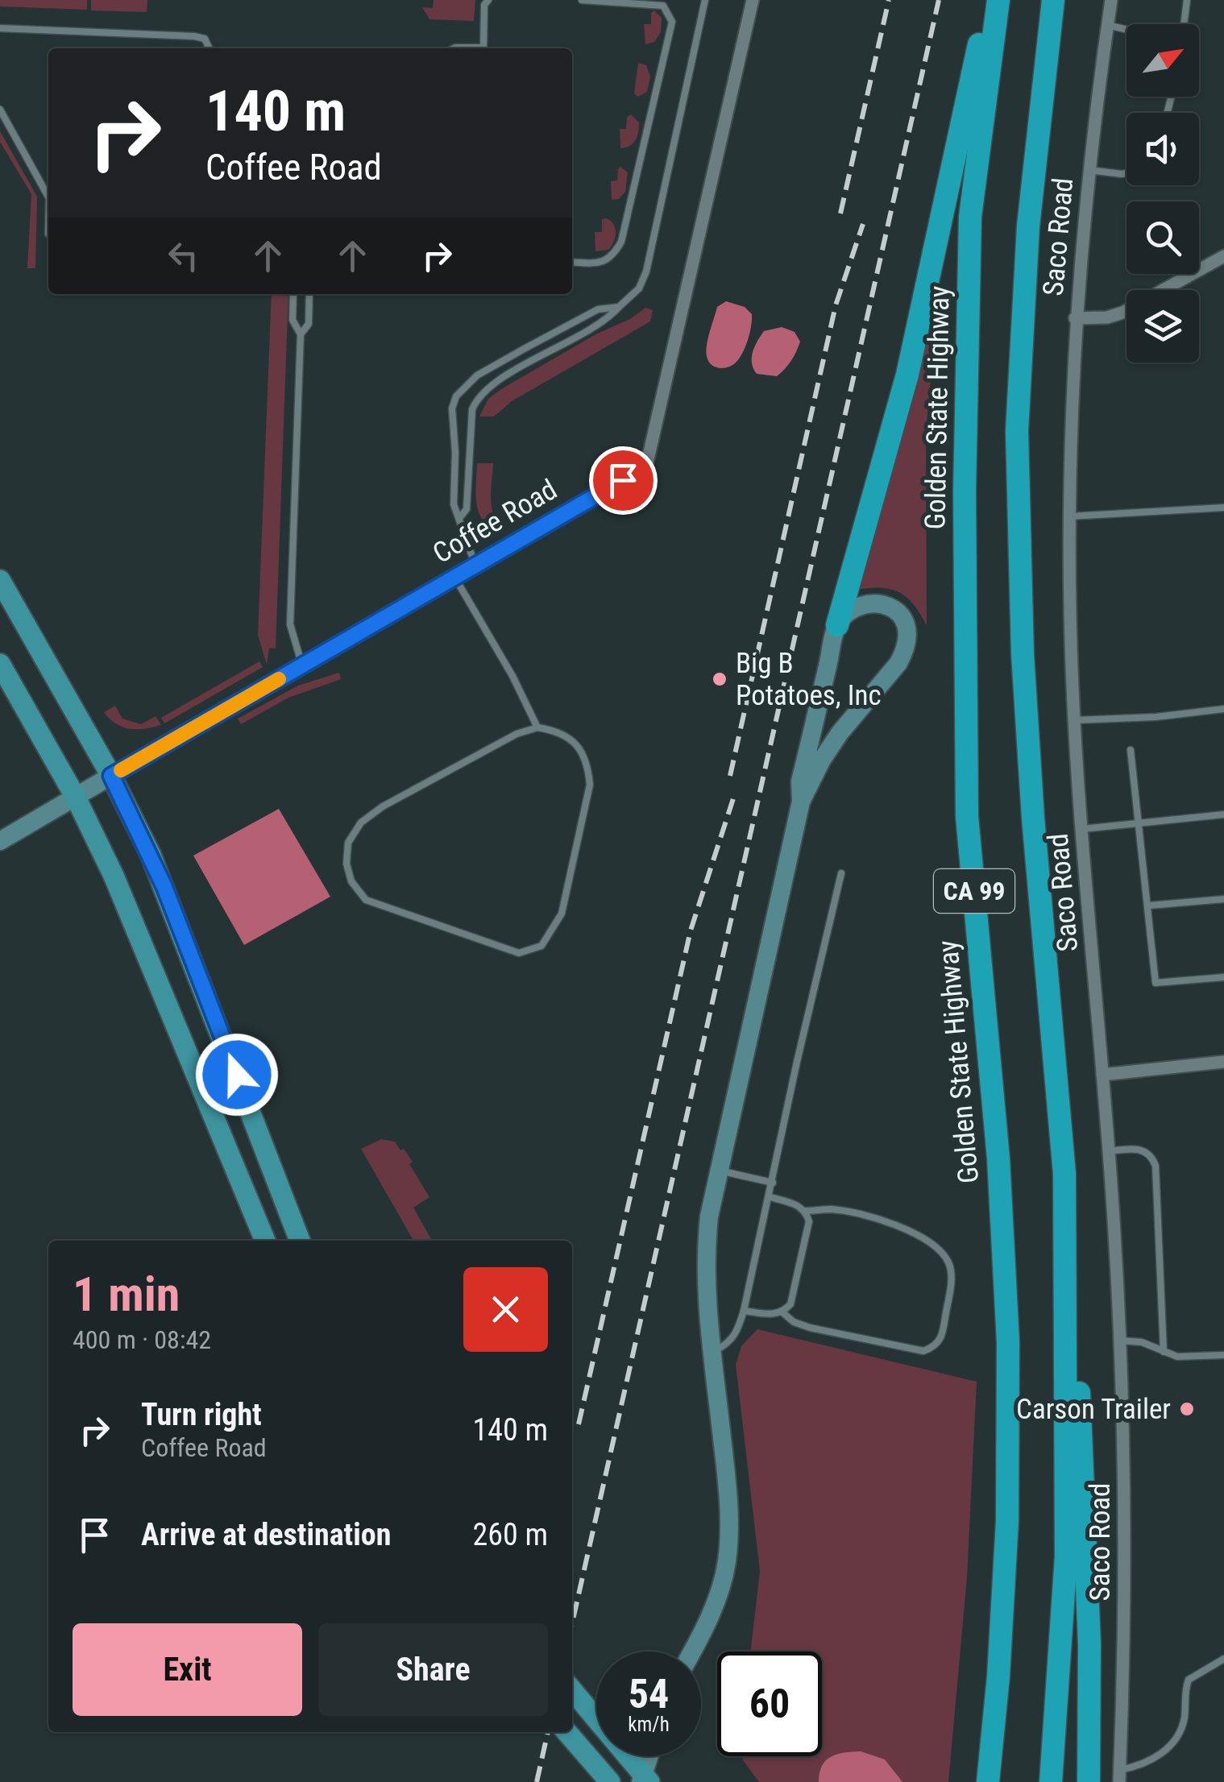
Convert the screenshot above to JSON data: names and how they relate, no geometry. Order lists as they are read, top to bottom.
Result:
{
  "streets": {
    "highway": ["Golden State Highway", "CA 99"],
    "main road": ["Coffee Road"],
    "street": ["Saco Road"]
  },
  "places": ["Big B Potatoes, Inc", "Carson Trailer"],
  "north": "top right",
  "page": {
    "turn": ["140 m", "Coffee Road"],
    "heading": ["1 min", "400 m · 08:42"],
    "list": [
      {
        "name": "Turn right",
        "note": "Coffee Road",
        "value": "140 m"
      },
      {
        "name": "Arrive at destination",
        "value": "260 m"
      }
    ],
    "buttons": ["Exit", "Share"],
    "speed": "54 km/h",
    "limit": "60"
  }
}
